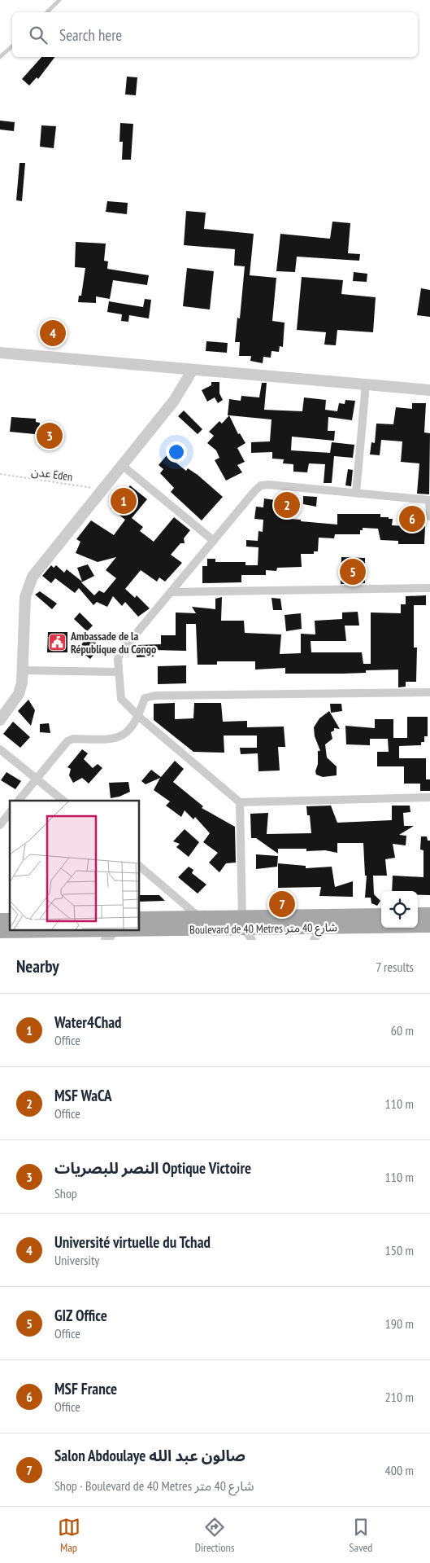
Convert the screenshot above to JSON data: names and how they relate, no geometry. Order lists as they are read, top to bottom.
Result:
{
  "streets": {
    "main road": ["Boulevard de 40 Metres شارع 40 متر"],
    "path": ["عدن Eden"]
  },
  "places": {
    "public building": ["Ambassade de la République du Congo"]
  },
  "page": {
    "search": "Search here",
    "pins": [
      "4",
      "3",
      "1",
      "2",
      "6",
      "5",
      "7"
    ],
    "heading": ["Nearby", "7 results"],
    "list": [
      {
        "mark": "1",
        "name": "Water4Chad",
        "note": "Office",
        "value": "60 m"
      },
      {
        "mark": "2",
        "name": "MSF WaCA",
        "note": "Office",
        "value": "110 m"
      },
      {
        "mark": "3",
        "name": "النصر للبصريات Optique Victoire",
        "note": "Shop",
        "value": "110 m"
      },
      {
        "mark": "4",
        "name": "Université virtuelle du Tchad",
        "note": "University",
        "value": "150 m"
      },
      {
        "mark": "5",
        "name": "GIZ Office",
        "note": "Office",
        "value": "190 m"
      },
      {
        "mark": "6",
        "name": "MSF France",
        "note": "Office",
        "value": "210 m"
      },
      {
        "mark": "7",
        "name": "Salon Abdoulaye صالون عبد الله",
        "note": "Shop · Boulevard de 40 Metres شارع 40 متر",
        "value": "400 m"
      }
    ],
    "nav": ["Map", "Directions", "Saved"]
  }
}
